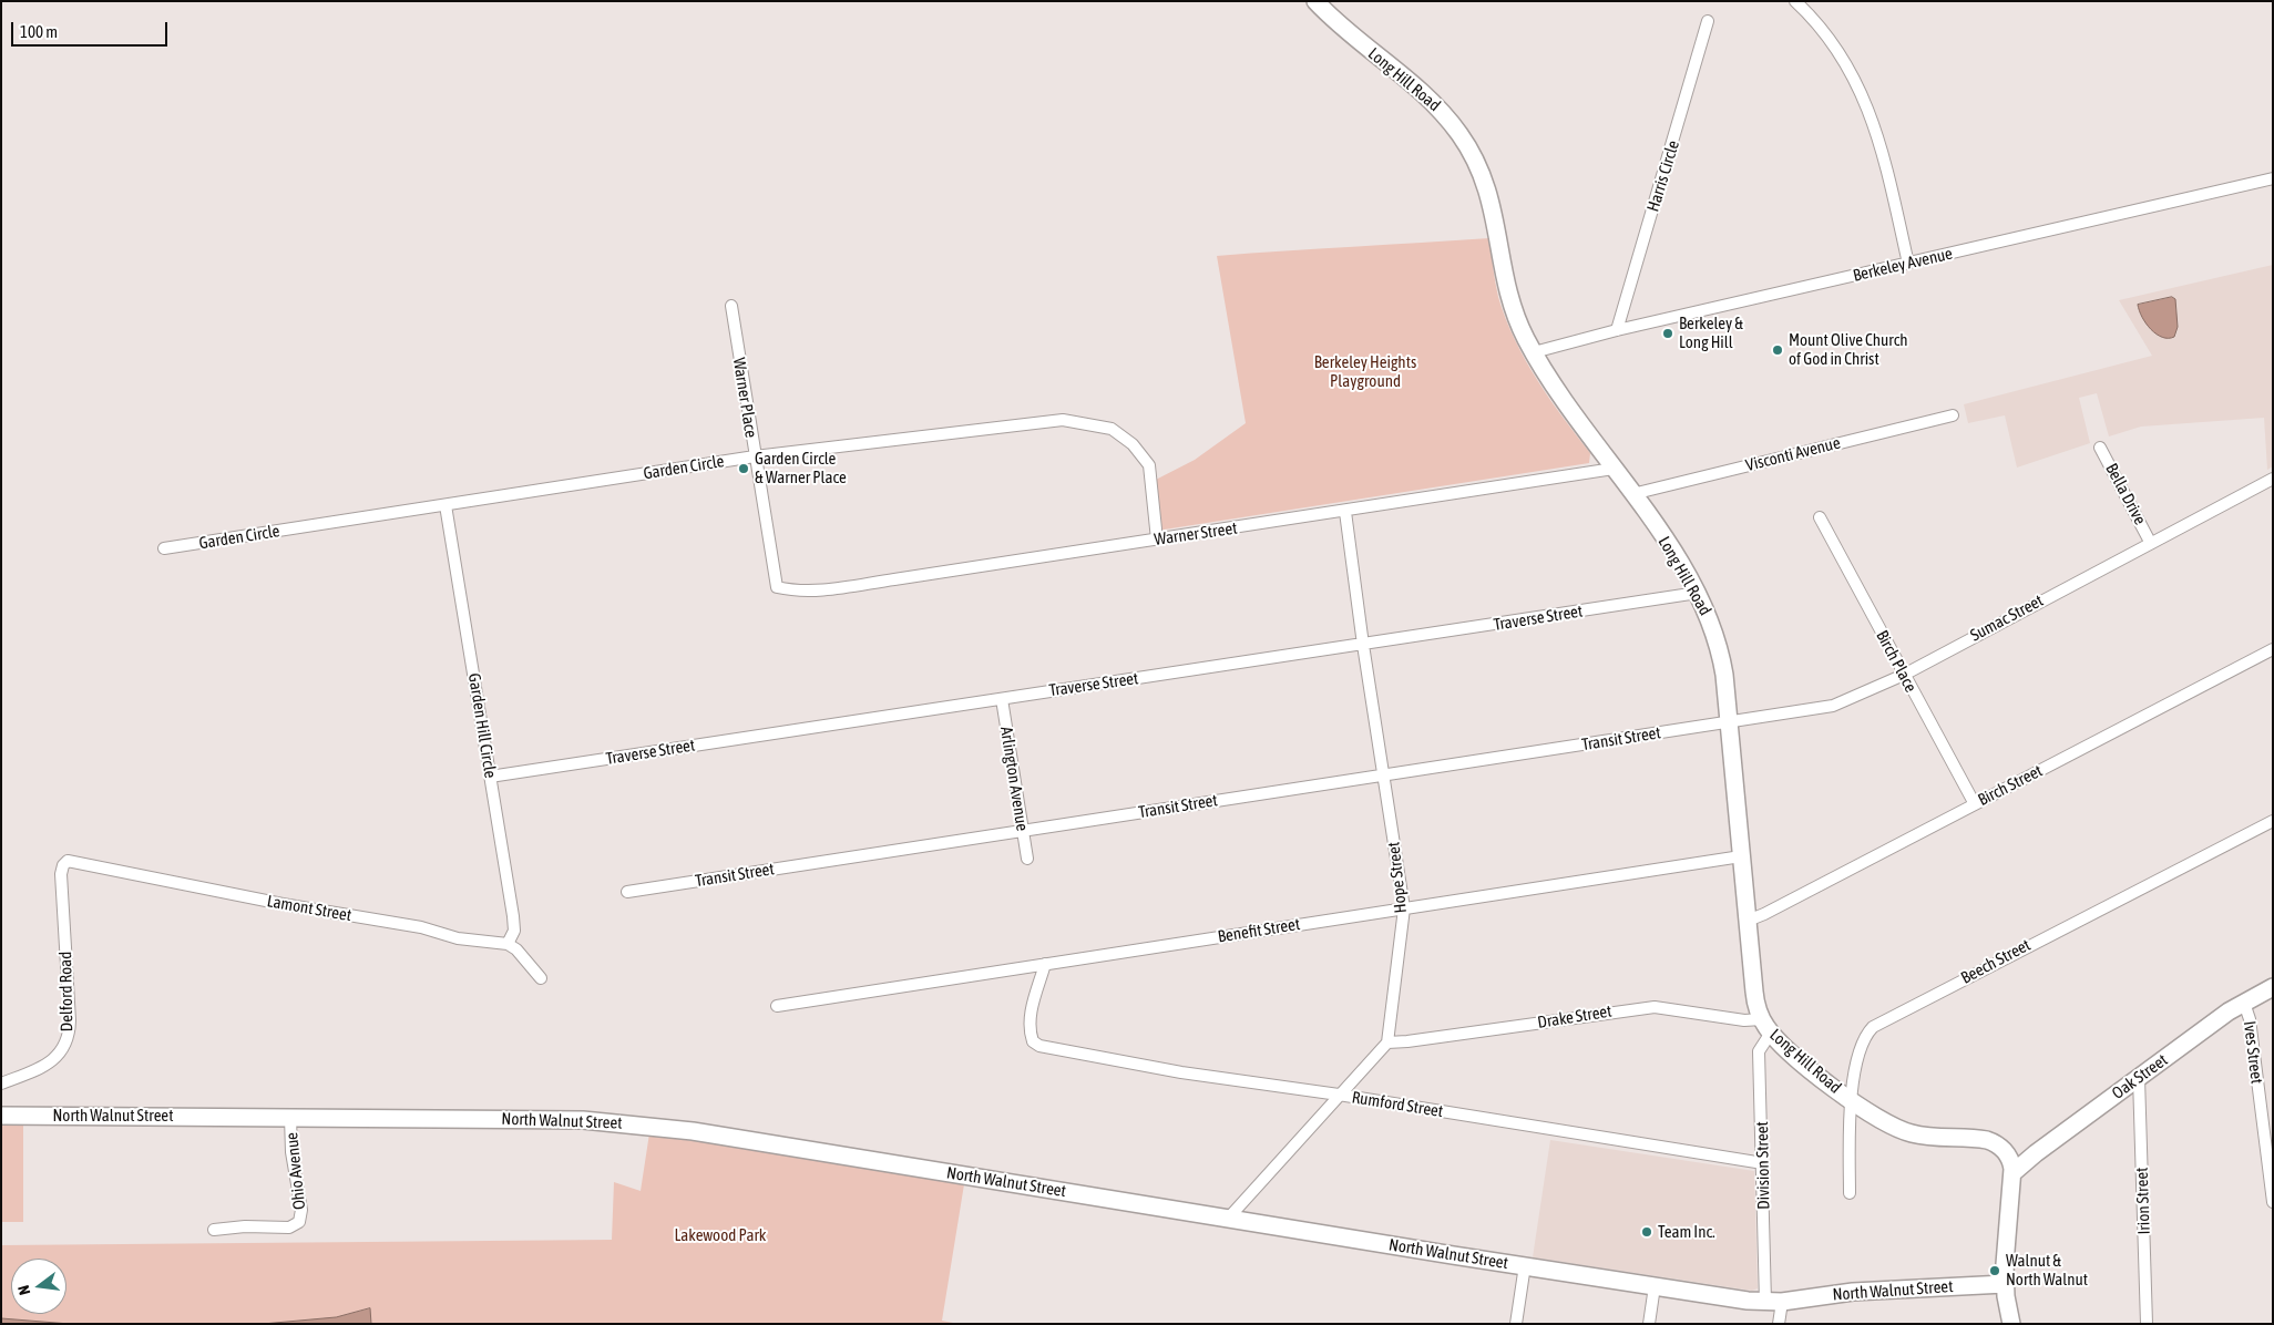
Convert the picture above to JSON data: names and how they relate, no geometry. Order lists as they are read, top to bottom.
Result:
{
  "streets": {
    "street": [
      "Long Hill Road",
      "Harris Circle",
      "Berkeley Avenue",
      "Warner Place",
      "Visconti Avenue",
      "Garden Circle",
      "Bella Drive",
      "Warner Street",
      "Traverse Street",
      "Sumac Street",
      "Birch Place",
      "Garden Hill Circle",
      "Transit Street",
      "Arlington Avenue",
      "Birch Street",
      "Hope Street",
      "Lamont Street",
      "Benefit Street",
      "Beech Street",
      "Delford Road",
      "Drake Street",
      "Ives Street",
      "Oak Street",
      "Rumford Street",
      "North Walnut Street",
      "Division Street",
      "Ohio Avenue",
      "Irion Street"
    ]
  },
  "crossings": [
    ["Long Hill Road", "Berkeley Avenue"],
    ["Long Hill Road", "Visconti Avenue"],
    ["Long Hill Road", "Warner Street"],
    ["Long Hill Road", "Traverse Street"],
    ["Long Hill Road", "Sumac Street"],
    ["Long Hill Road", "Transit Street"],
    ["Long Hill Road", "Birch Street"],
    ["Long Hill Road", "Benefit Street"],
    ["Long Hill Road", "Beech Street"],
    ["Long Hill Road", "Drake Street"],
    ["Long Hill Road", "Oak Street"],
    ["Long Hill Road", "Division Street"],
    ["Harris Circle", "Berkeley Avenue"],
    ["Warner Place", "Garden Circle"],
    ["Warner Place", "Warner Street"],
    ["Garden Circle", "Warner Street"],
    ["Garden Circle", "Garden Hill Circle"],
    ["Bella Drive", "Sumac Street"],
    ["Warner Street", "Hope Street"],
    ["Traverse Street", "Garden Hill Circle"],
    ["Traverse Street", "Arlington Avenue"],
    ["Traverse Street", "Hope Street"],
    ["Sumac Street", "Birch Place"],
    ["Sumac Street", "Transit Street"],
    ["Birch Place", "Birch Street"],
    ["Garden Hill Circle", "Lamont Street"],
    ["Transit Street", "Arlington Avenue"],
    ["Transit Street", "Hope Street"],
    ["Hope Street", "Benefit Street"],
    ["Hope Street", "Drake Street"],
    ["Lamont Street", "Delford Road"],
    ["Benefit Street", "Rumford Street"],
    ["Drake Street", "Division Street"],
    ["Ives Street", "Oak Street"],
    ["Oak Street", "Irion Street"],
    ["Rumford Street", "Division Street"],
    ["North Walnut Street", "Division Street"],
    ["North Walnut Street", "Ohio Avenue"]
  ],
  "parks": ["Berkeley Heights Playground", "Lakewood Park"],
  "places": [
    "Berkeley & Long Hill",
    "Mount Olive Church of God in Christ",
    "Garden Circle & Warner Place",
    "Team Inc.",
    "Walnut & North Walnut"
  ],
  "scale_bar": "100 m",
  "north": "left"
}
